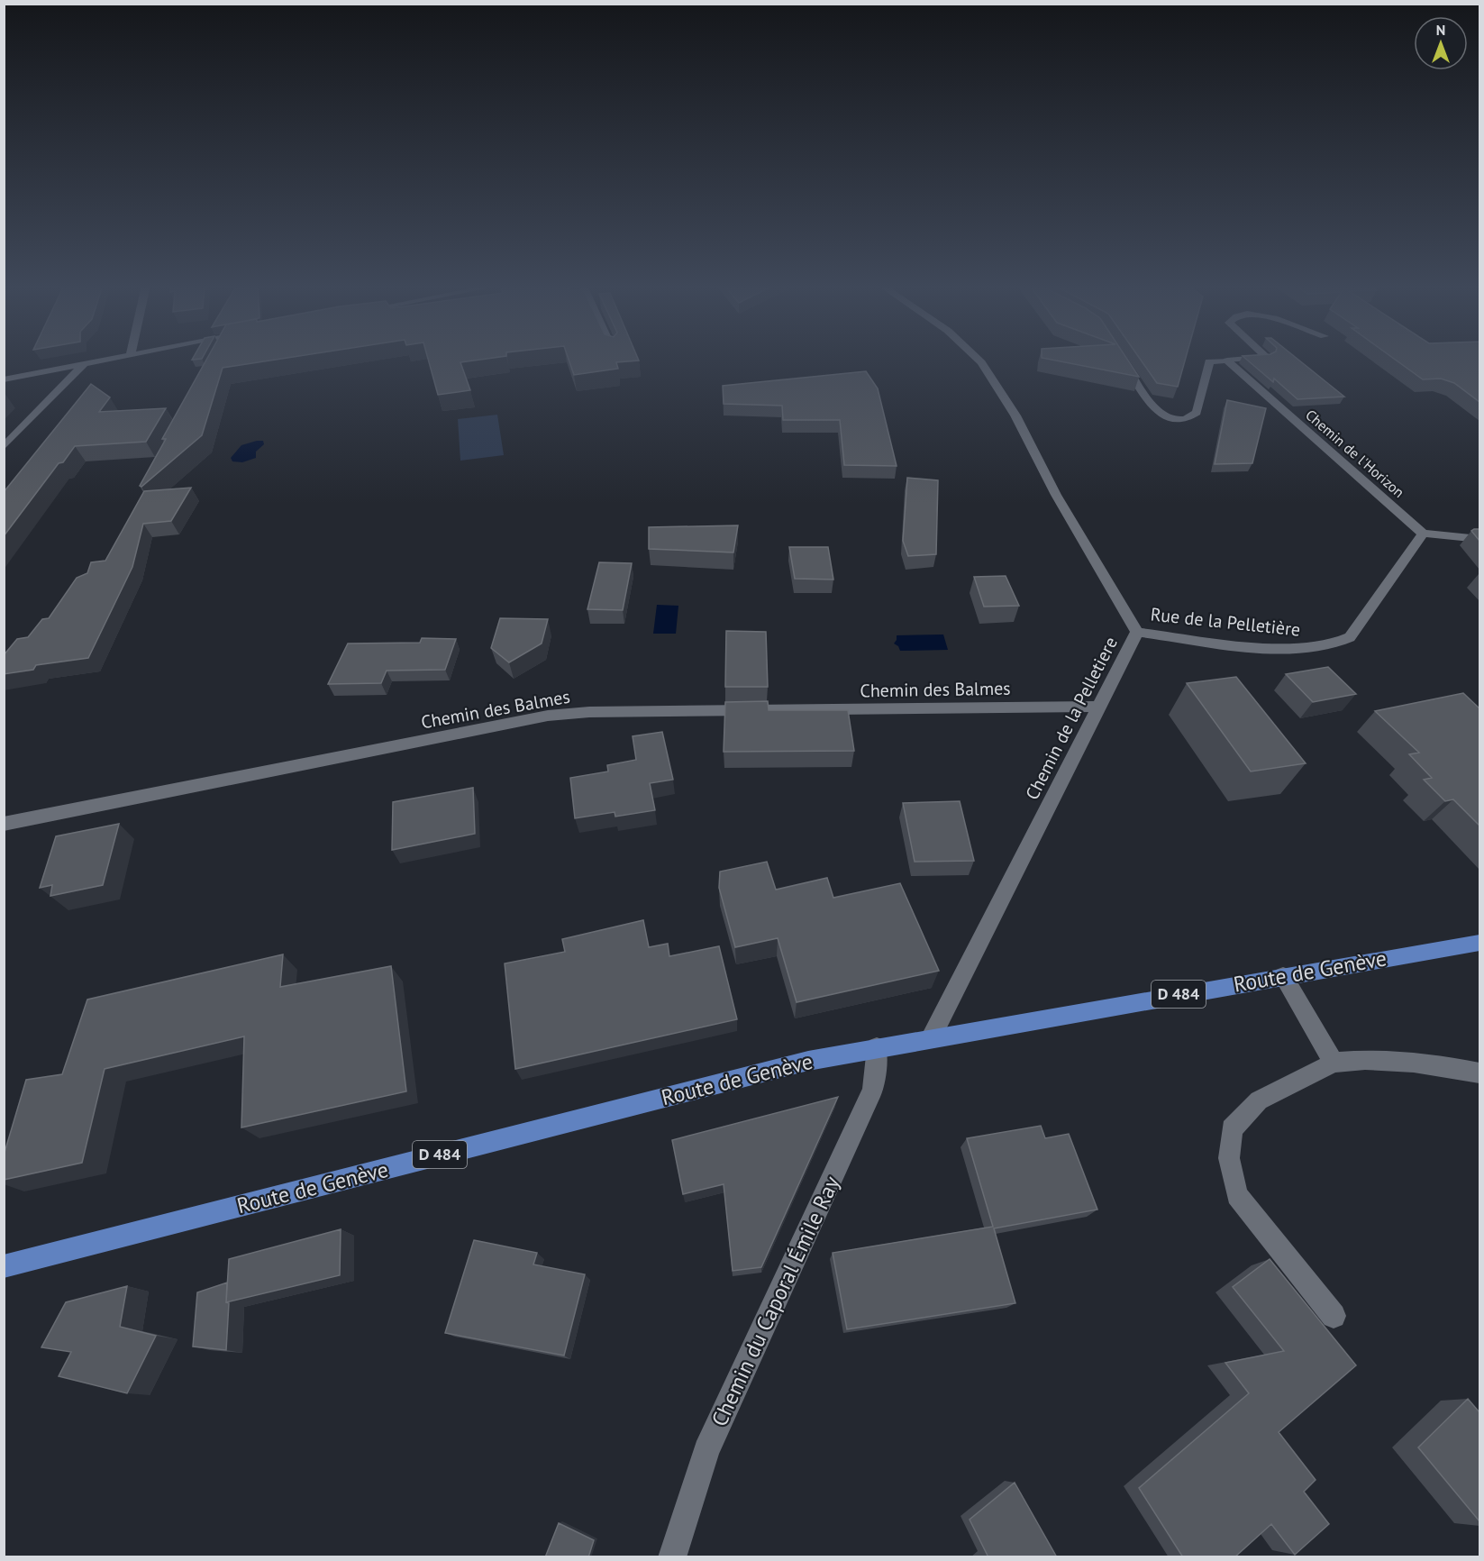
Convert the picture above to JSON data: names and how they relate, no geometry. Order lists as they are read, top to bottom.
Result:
{
  "streets": {
    "main road": ["Route de Genève", "D 484"],
    "street": [
      "Chemin de l'Horizon",
      "Rue de la Pelletière",
      "Chemin des Balmes",
      "Chemin de la Pelletiere",
      "Chemin du Caporal Émile Ray"
    ]
  },
  "crossings": [
    ["Chemin de l'Horizon", "Rue de la Pelletière"],
    ["Rue de la Pelletière", "Chemin de la Pelletiere"],
    ["Chemin des Balmes", "Chemin de la Pelletiere"],
    ["Chemin de la Pelletiere", "Route de Genève"],
    ["Route de Genève", "Chemin du Caporal Émile Ray"]
  ],
  "north": "top"
}
